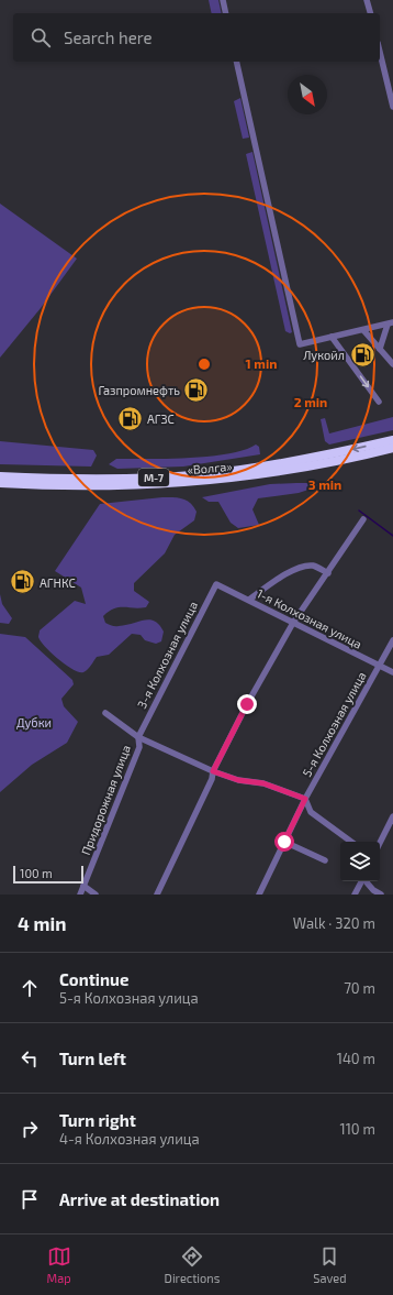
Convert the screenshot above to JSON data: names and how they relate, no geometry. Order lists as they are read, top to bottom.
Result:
{
  "streets": {
    "highway": ["«Волга»", "М-7"],
    "street": [
      "1-я Колхозная улица",
      "3-я Колхозная улица",
      "5-я Колхозная улица",
      "Придорожная улица"
    ]
  },
  "crossings": [
    ["1-я Колхозная улица", "3-я Колхозная улица"],
    ["1-я Колхозная улица", "5-я Колхозная улица"],
    ["3-я Колхозная улица", "Придорожная улица"]
  ],
  "parks": ["Дубки"],
  "places": {
    "fuel station": [
      "Лукойл",
      "Газпромнефть",
      "АГЗС",
      "АГНКС"
    ]
  },
  "scale_bar": "100 m",
  "north": "bottom right",
  "page": {
    "search": "Search here",
    "scale": "100 m",
    "heading": ["4 min", "Walk · 320 m"],
    "list": [
      ["Continue", "5-я Колхозная улица", "70 m"],
      ["Turn left", "140 m"],
      ["Turn right", "4-я Колхозная улица", "110 m"],
      "Arrive at destination"
    ],
    "nav": ["Map", "Directions", "Saved"]
  },
  "rings": ["1 min", "2 min", "3 min"]
}
